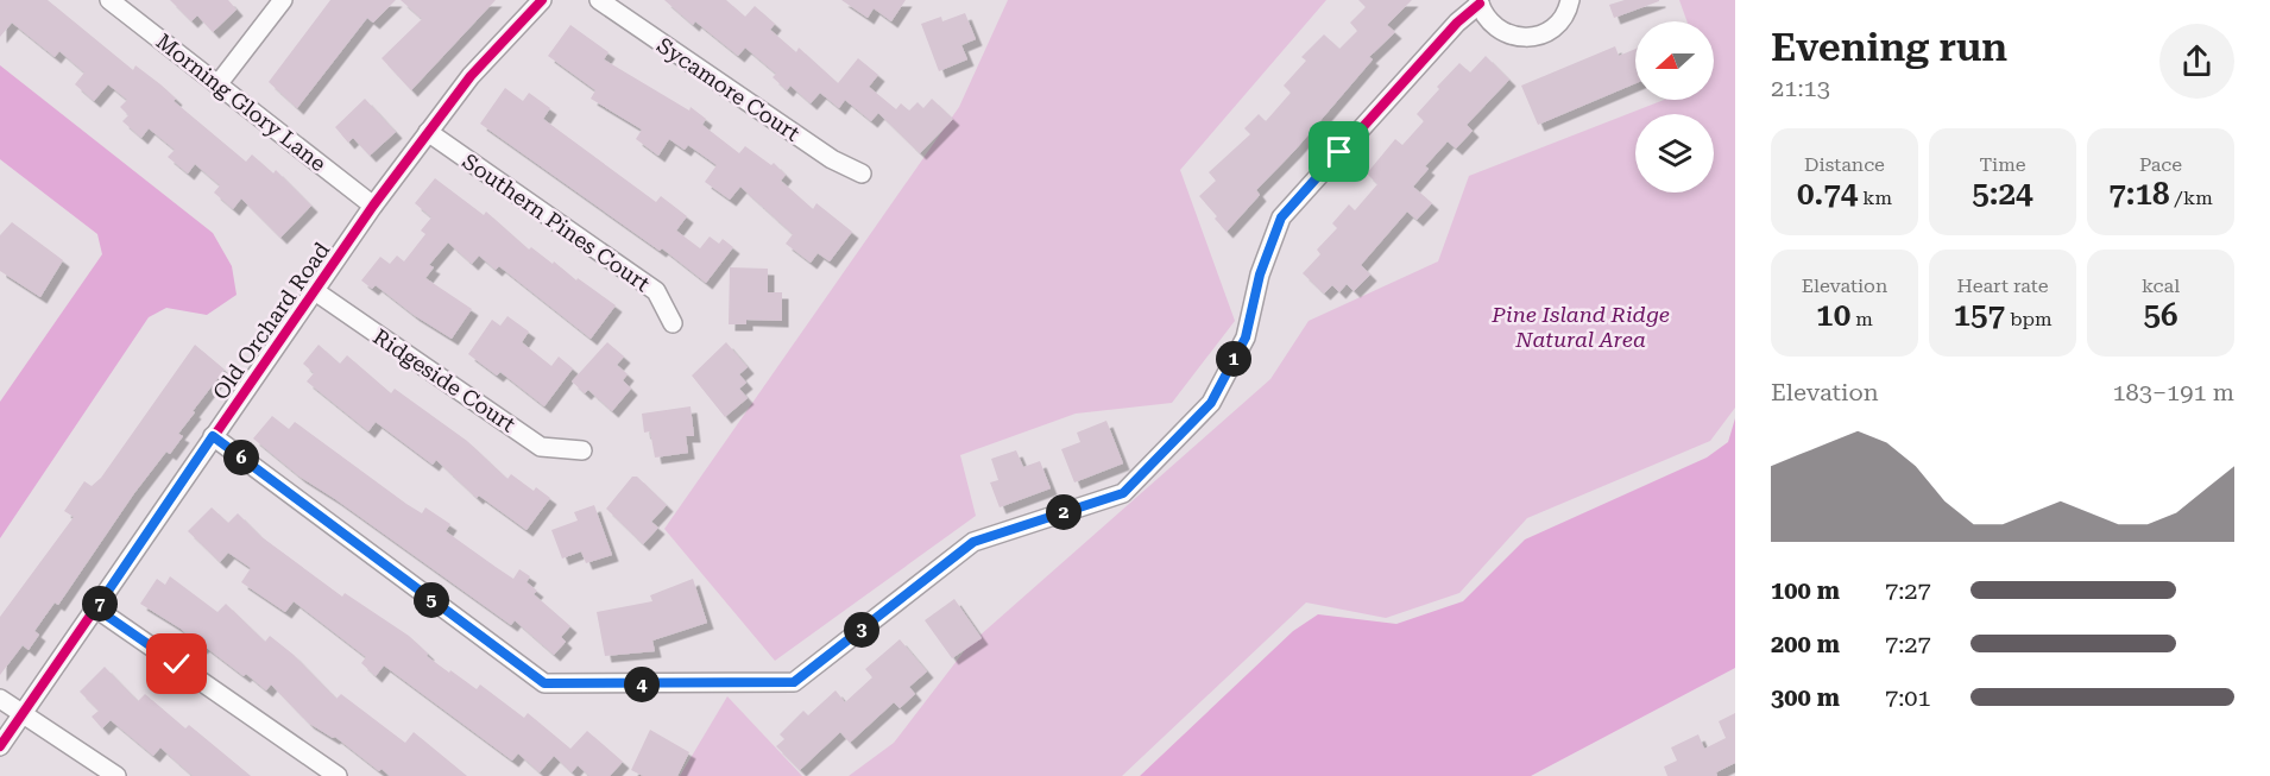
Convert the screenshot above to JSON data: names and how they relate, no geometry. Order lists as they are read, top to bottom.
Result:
{
  "streets": {
    "street": [
      "Sycamore Court",
      "Morning Glory Lane",
      "Southern Pines Court",
      "Old Orchard Road",
      "Ridgeside Court"
    ]
  },
  "crossings": [
    ["Morning Glory Lane", "Old Orchard Road"],
    ["Southern Pines Court", "Old Orchard Road"],
    ["Old Orchard Road", "Ridgeside Court"]
  ],
  "parks": ["Pine Island Ridge Natural Area"],
  "north": "left",
  "page": {
    "heading": ["Evening run", "21:13"],
    "stats": [
      ["Distance", "0.74 km"],
      ["Time", "5:24"],
      ["Pace", "7:18 /km"],
      ["Elevation", "10 m"],
      ["Heart rate", "157 bpm"],
      ["kcal", "56"]
    ],
    "pins": [
      "1",
      "6",
      "2",
      "5",
      "7",
      "3",
      "4"
    ],
    "chart": ["Elevation", "183–191 m"],
    "list": [
      {
        "name": "100 m",
        "note": "7:27"
      },
      {
        "name": "200 m",
        "note": "7:27"
      },
      {
        "name": "300 m",
        "note": "7:01"
      }
    ]
  }
}
